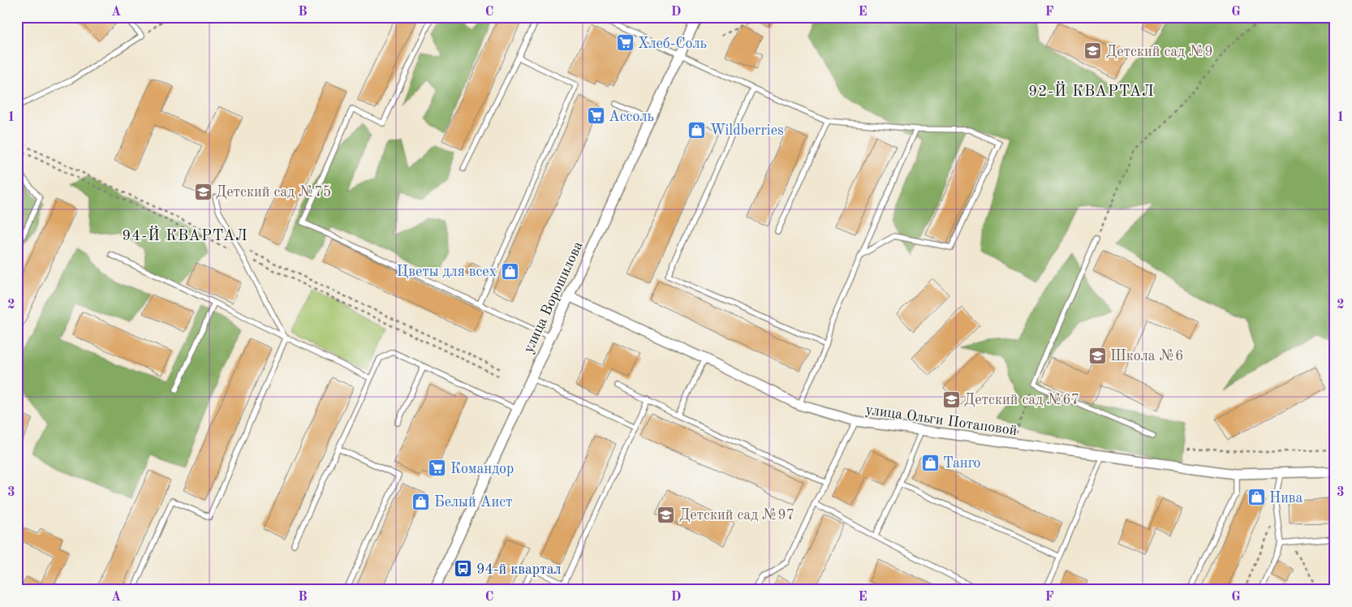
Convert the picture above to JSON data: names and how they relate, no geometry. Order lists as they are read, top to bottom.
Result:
{
  "streets": {
    "street": ["улица Ворошилова", "улица Ольги Потаповой"]
  },
  "crossings": [
    ["улица Ворошилова", "улица Ольги Потаповой"]
  ],
  "districts": ["92-Й КВАРТАЛ", "94-Й КВАРТАЛ"],
  "places": {
    "supermarket": ["Хлеб-Соль", "Ассоль", "Командор"],
    "school or university": [
      "Детский сад №9",
      "Детский сад №75",
      "Школа №6",
      "Детский сад №67",
      "Детский сад №97"
    ],
    "shop": [
      "Wildberries",
      "Цветы для всех",
      "Танго",
      "Нива",
      "Белый Аист"
    ],
    "bus stop": ["94-й квартал"]
  },
  "grid": {
    "columns": [
      "A",
      "B",
      "C",
      "D",
      "E",
      "F",
      "G"
    ],
    "rows": ["1", "2", "3"]
  }
}
